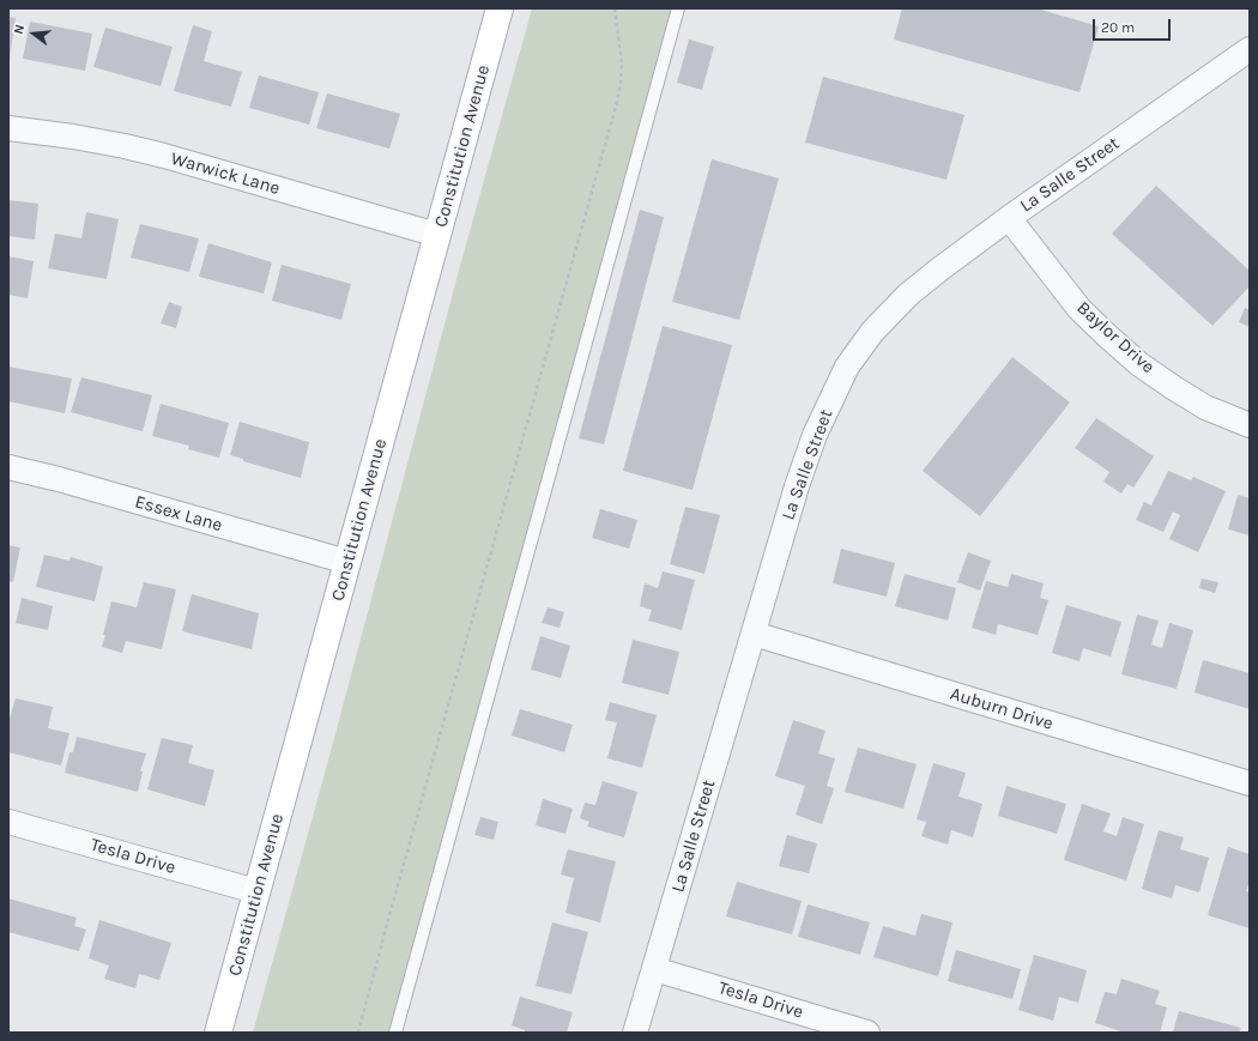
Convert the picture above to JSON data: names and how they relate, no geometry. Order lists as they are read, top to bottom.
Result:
{
  "streets": {
    "main road": ["Constitution Avenue"],
    "street": [
      "Warwick Lane",
      "La Salle Street",
      "Baylor Drive",
      "Essex Lane",
      "Auburn Drive",
      "Tesla Drive"
    ]
  },
  "crossings": [
    ["Constitution Avenue", "Warwick Lane"],
    ["Constitution Avenue", "Essex Lane"],
    ["Constitution Avenue", "Tesla Drive"],
    ["La Salle Street", "Baylor Drive"],
    ["La Salle Street", "Auburn Drive"],
    ["La Salle Street", "Tesla Drive"]
  ],
  "scale_bar": "20 m",
  "north": "left"
}
